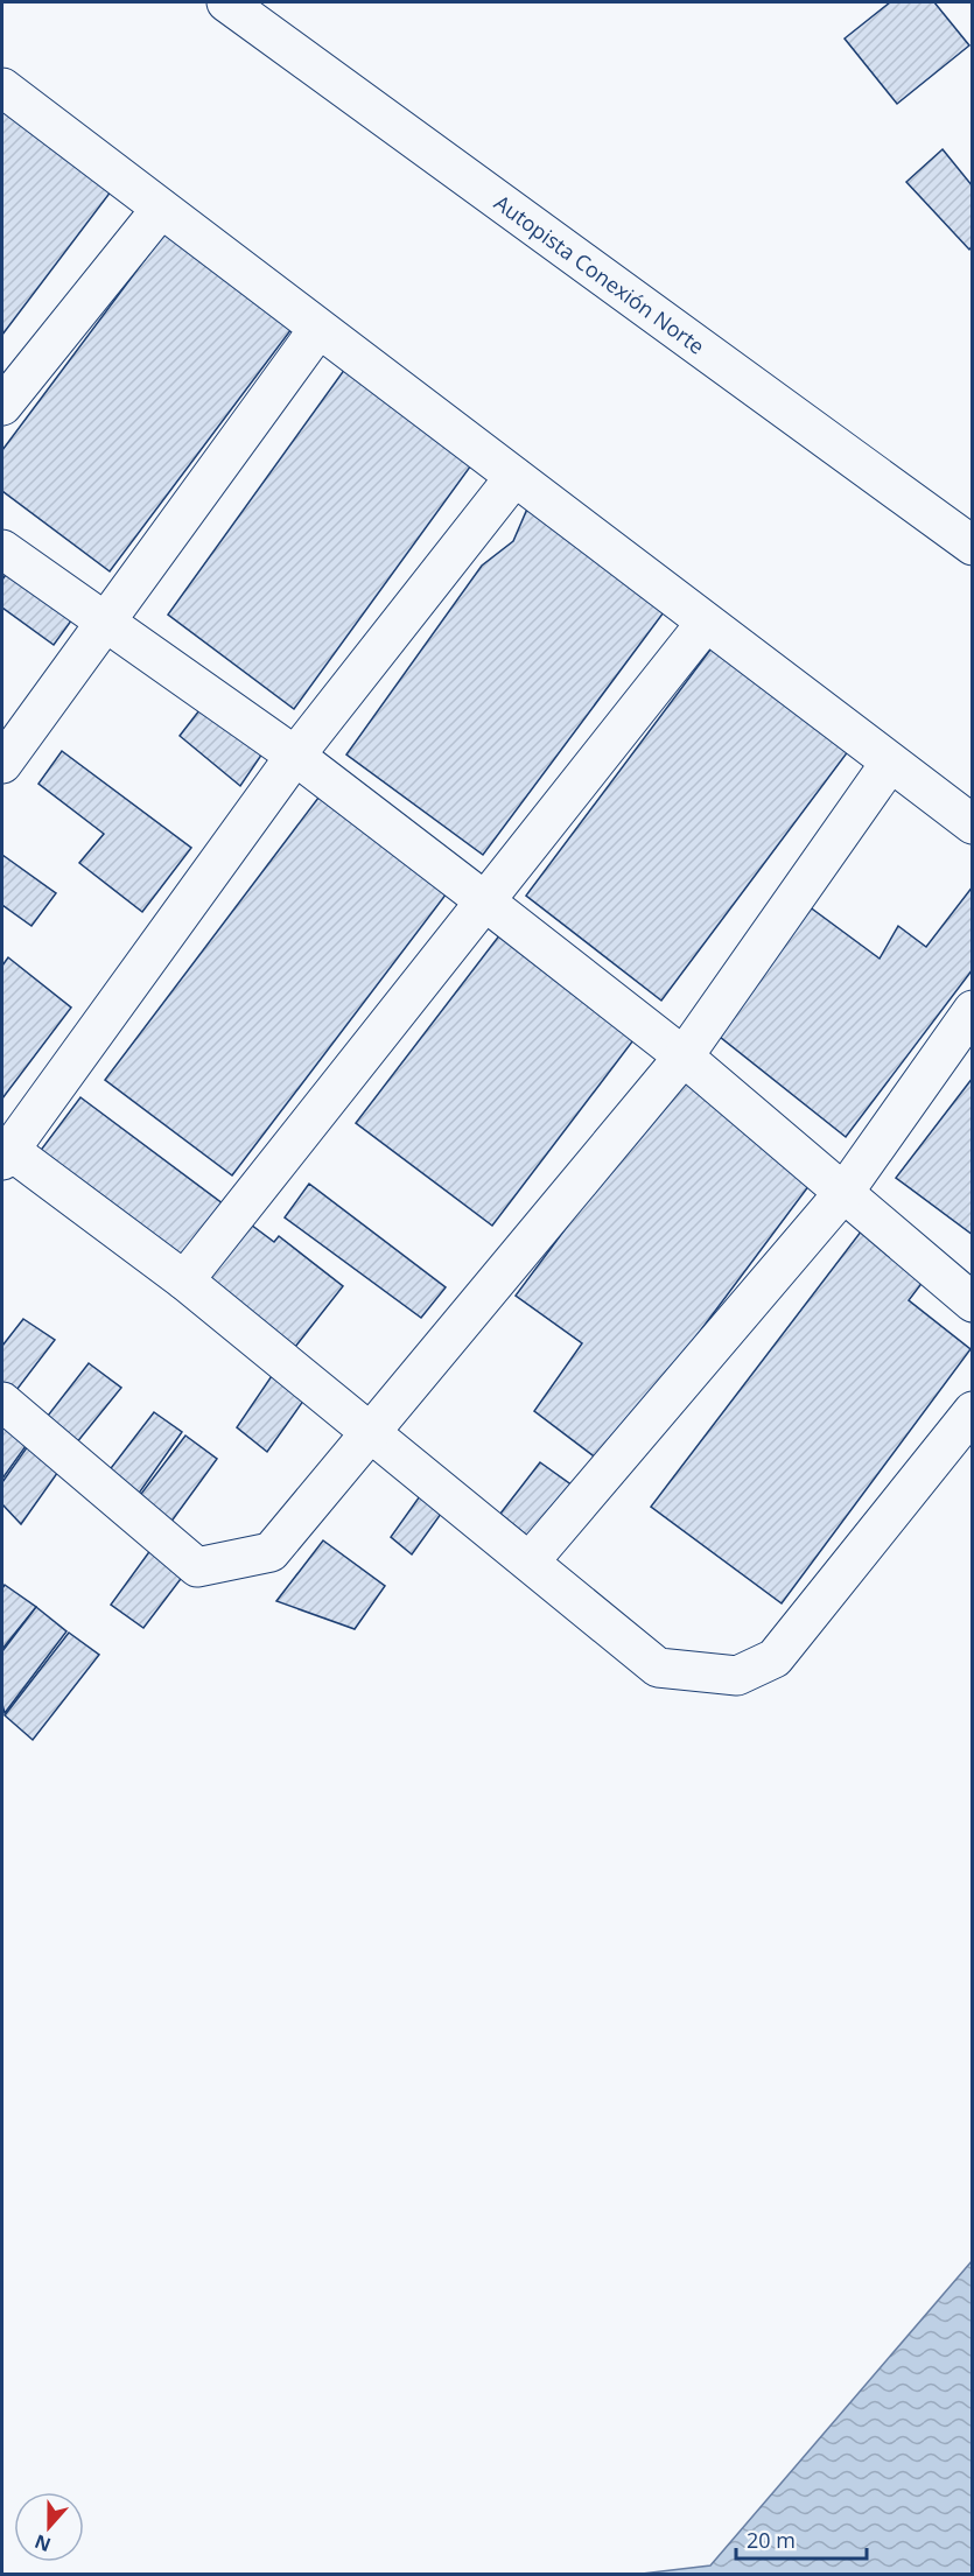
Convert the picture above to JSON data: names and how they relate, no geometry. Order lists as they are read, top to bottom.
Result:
{
  "streets": {
    "main road": ["Autopista Conexión Norte"]
  },
  "scale_bar": "20 m",
  "north": "bottom"
}
